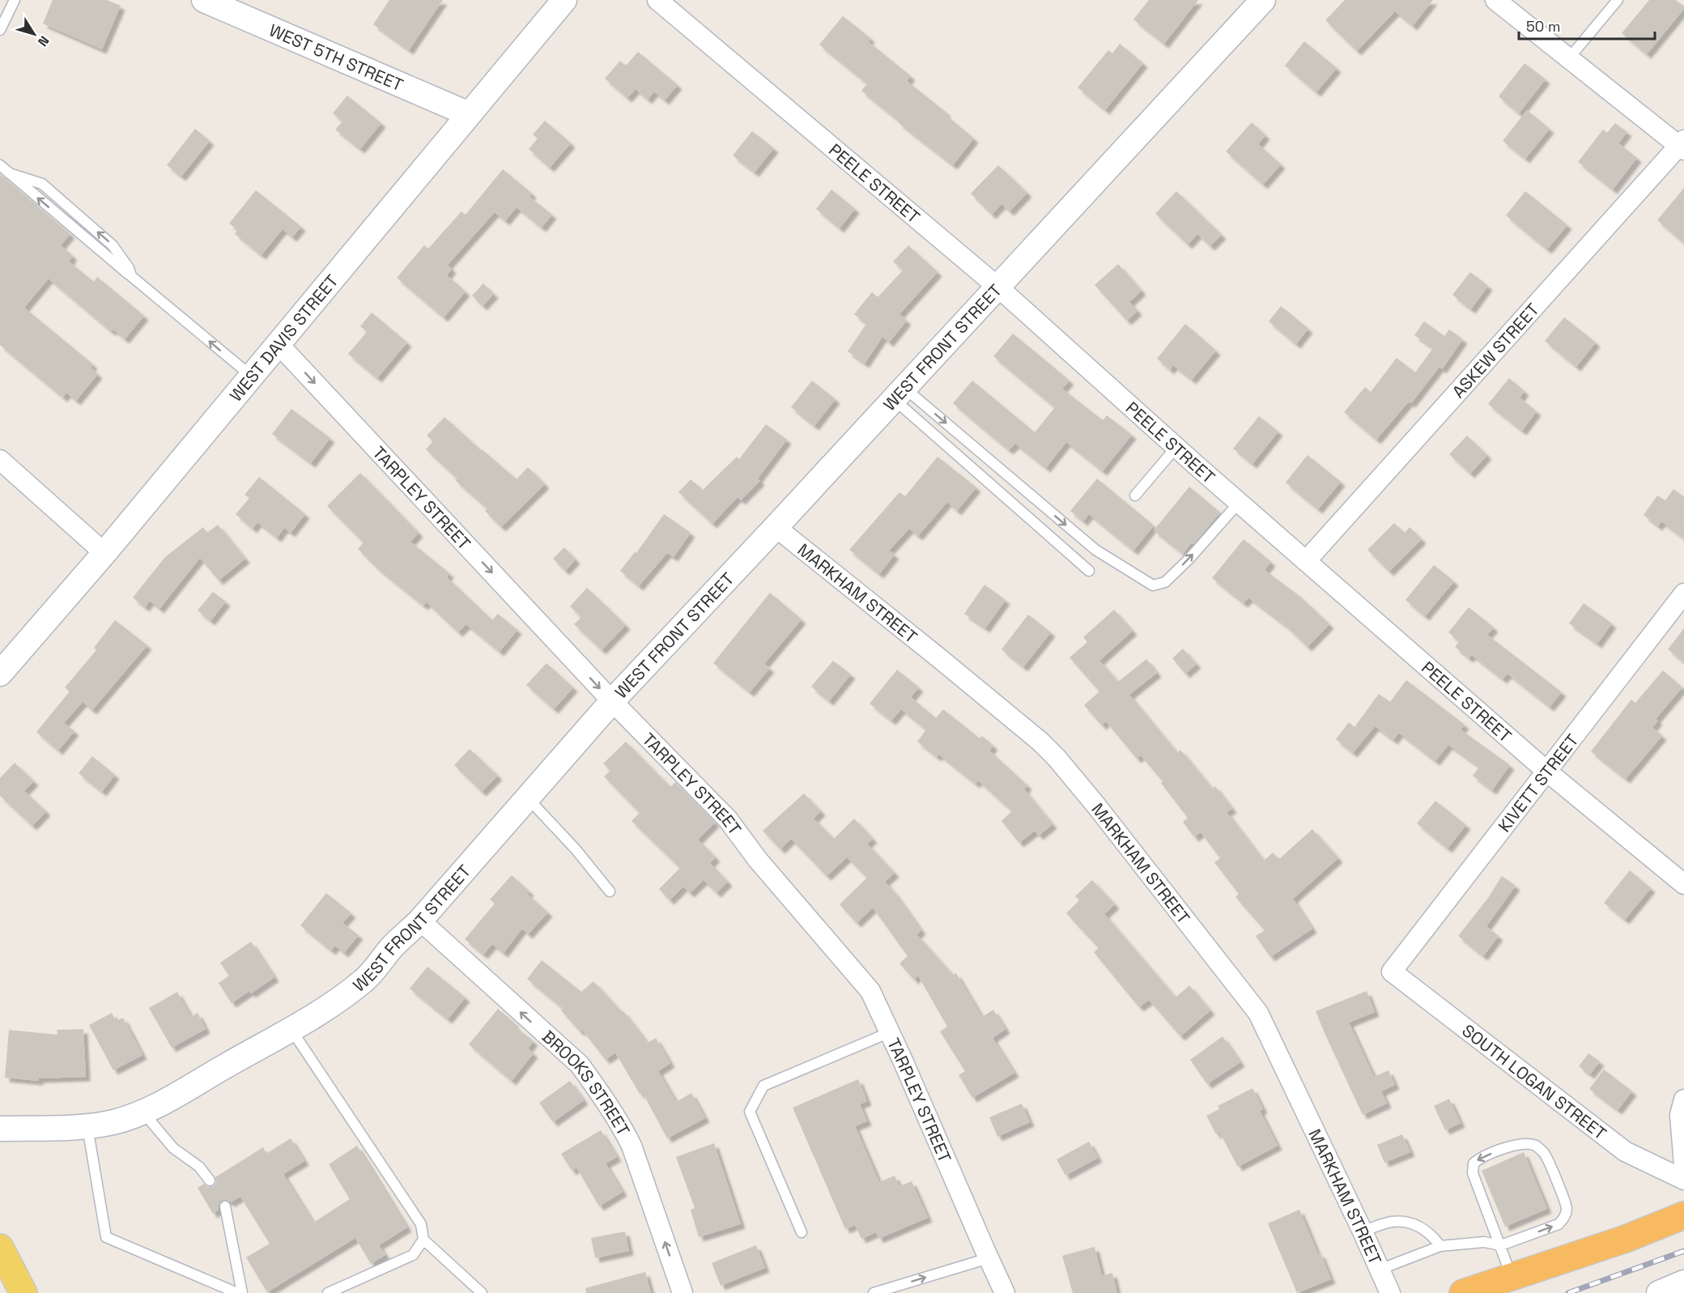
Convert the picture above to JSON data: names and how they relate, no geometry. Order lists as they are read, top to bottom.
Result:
{
  "streets": {
    "street": [
      "WEST 5TH STREET",
      "PEELE STREET",
      "WEST DAVIS STREET",
      "WEST FRONT STREET",
      "ASKEW STREET",
      "TARPLEY STREET",
      "MARKHAM STREET",
      "KIVETT STREET",
      "SOUTH LOGAN STREET",
      "BROOKS STREET"
    ]
  },
  "crossings": [
    ["WEST 5TH STREET", "WEST DAVIS STREET"],
    ["PEELE STREET", "WEST FRONT STREET"],
    ["PEELE STREET", "ASKEW STREET"],
    ["PEELE STREET", "KIVETT STREET"],
    ["WEST DAVIS STREET", "TARPLEY STREET"],
    ["WEST FRONT STREET", "TARPLEY STREET"],
    ["WEST FRONT STREET", "MARKHAM STREET"],
    ["WEST FRONT STREET", "BROOKS STREET"],
    ["KIVETT STREET", "SOUTH LOGAN STREET"]
  ],
  "one_way": ["TARPLEY STREET", "BROOKS STREET"],
  "scale_bar": "50 m",
  "north": "bottom right"
}
